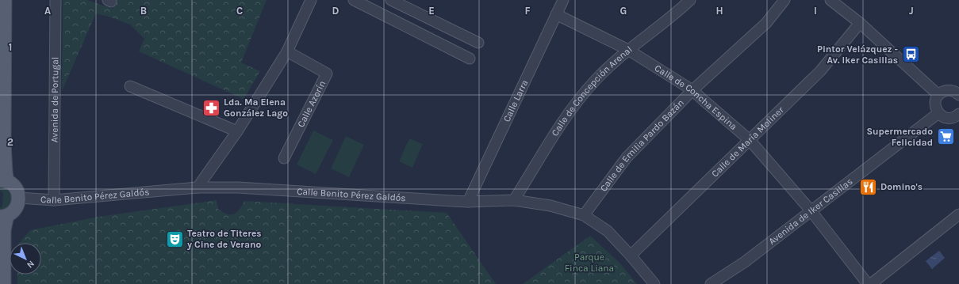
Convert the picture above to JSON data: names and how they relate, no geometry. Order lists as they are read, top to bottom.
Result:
{
  "streets": {
    "street": [
      "Calle de Concepción Arenal",
      "Calle de Concha Espina",
      "Avenida de Portugal",
      "Calle Larra",
      "Calle Azorín",
      "Calle de María Moliner",
      "Calle de Emilia Pardo Bazán",
      "Calle Benito Pérez Galdós",
      "Avenida de Iker Casillas"
    ]
  },
  "crossings": [
    ["Calle de Concepción Arenal", "Calle de Concha Espina"],
    ["Calle de Concepción Arenal", "Calle Benito Pérez Galdós"],
    ["Calle de Concha Espina", "Calle Larra"],
    ["Calle de Concha Espina", "Calle de María Moliner"],
    ["Calle de Concha Espina", "Calle de Emilia Pardo Bazán"],
    ["Calle de Concha Espina", "Avenida de Iker Casillas"],
    ["Avenida de Portugal", "Calle Benito Pérez Galdós"],
    ["Calle Larra", "Calle Benito Pérez Galdós"],
    ["Calle de María Moliner", "Calle Benito Pérez Galdós"],
    ["Calle de Emilia Pardo Bazán", "Calle Benito Pérez Galdós"]
  ],
  "parks": ["Parque Finca Liana"],
  "places": {
    "bus stop": ["Pintor Velázquez - Av. Iker Casillas"],
    "pharmacy": ["Lda. Mª Elena González Lago"],
    "supermarket": ["Supermercado Felicidad"],
    "restaurant": ["Domino's"],
    "theatre": ["Teatro de Titeres y Cine de Verano"]
  },
  "north": "bottom right",
  "grid": {
    "columns": [
      "A",
      "B",
      "C",
      "D",
      "E",
      "F",
      "G",
      "H",
      "I",
      "J"
    ],
    "rows": ["1", "2"]
  }
}
